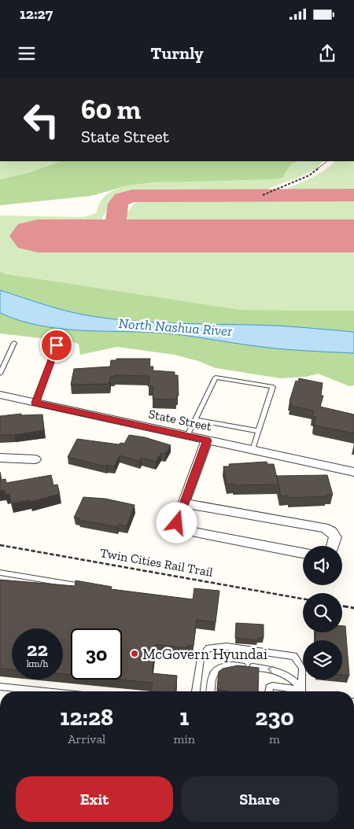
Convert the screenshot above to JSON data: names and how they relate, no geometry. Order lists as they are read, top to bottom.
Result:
{
  "streets": {
    "street": ["State Street"],
    "path": ["Twin Cities Rail Trail"]
  },
  "water": ["North Nashua River"],
  "places": ["McGovern Hyundai"],
  "page": {
    "status": "12:27",
    "header": "Turnly",
    "turn": ["60 m", "State Street"],
    "speed": "22 km/h",
    "limit": "30",
    "eta": [
      "12:28",
      "Arrival",
      "1",
      "min",
      "230",
      "m"
    ],
    "buttons": ["Exit", "Share"]
  }
}
